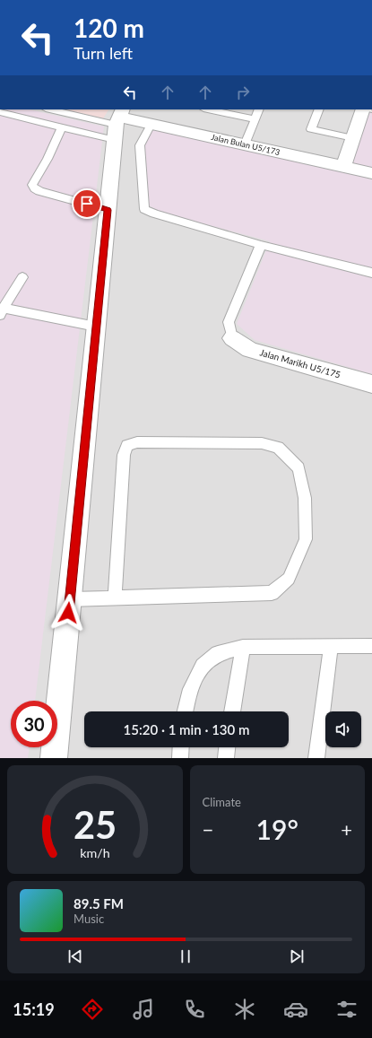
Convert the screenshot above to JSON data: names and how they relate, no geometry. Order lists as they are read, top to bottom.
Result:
{
  "streets": {
    "street": ["Jalan Bulan U5/173", "Jalan Marikh U5/175"]
  },
  "page": {
    "turn": ["120 m", "Turn left"],
    "limit": "30",
    "trip": "15:20 · 1 min · 130 m",
    "tile": "Climate",
    "heat": ["−", "19°", "+"],
    "song": ["89.5 FM", "Music"],
    "tabs": "15:19",
    "gauge": ["25", "km/h"]
  }
}
